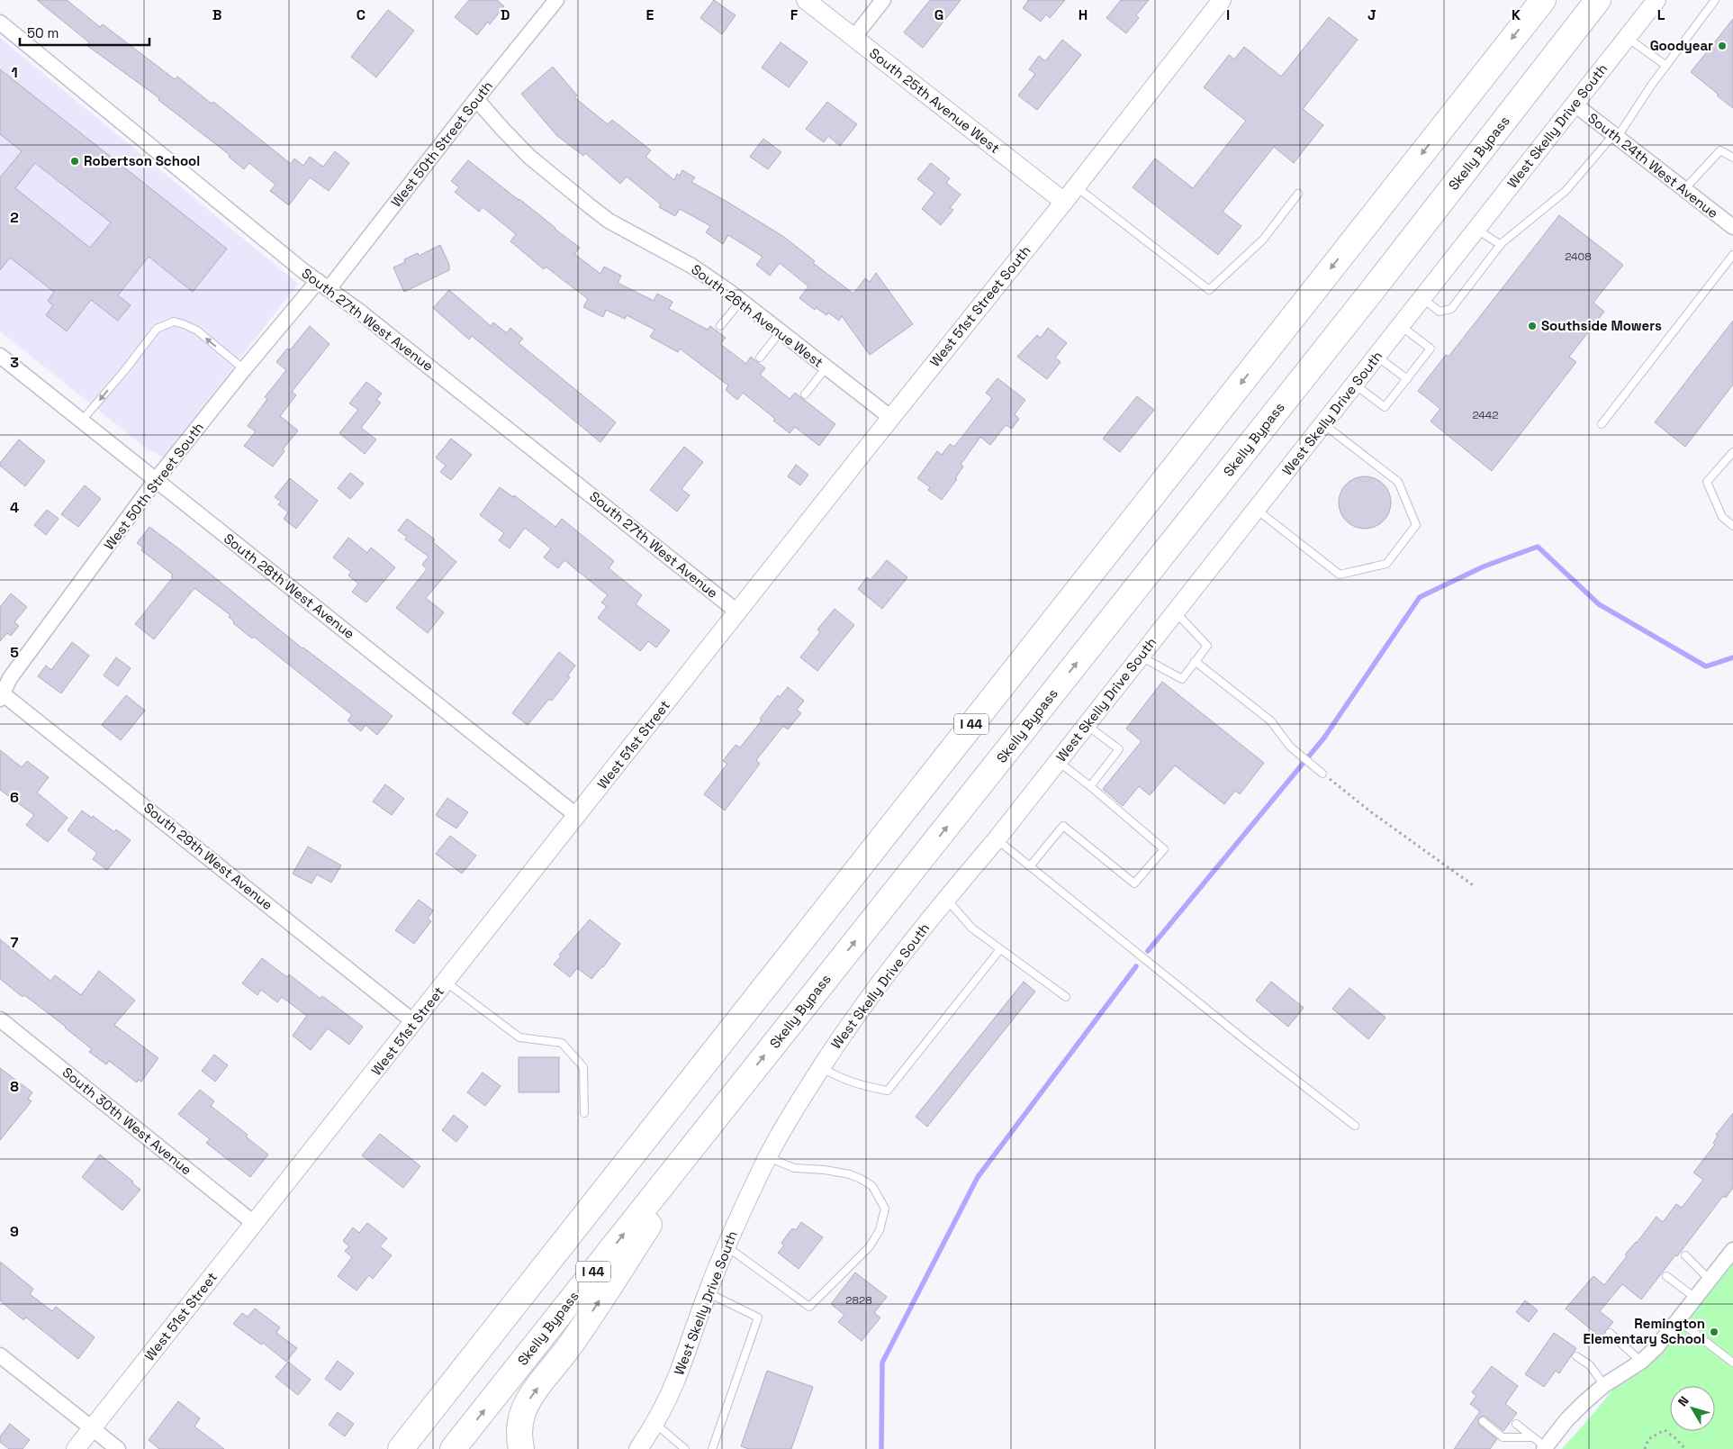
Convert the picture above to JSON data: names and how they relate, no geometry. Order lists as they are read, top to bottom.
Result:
{
  "streets": {
    "highway": ["Skelly Bypass", "I 44"],
    "street": [
      "South 25th Avenue West",
      "West Skelly Drive South",
      "West 50th Street South",
      "South 24th West Avenue",
      "West 51st Street South",
      "South 26th Avenue West",
      "South 27th West Avenue",
      "South 28th West Avenue",
      "West 51st Street",
      "South 29th West Avenue",
      "South 30th West Avenue"
    ]
  },
  "crossings": [
    ["South 25th Avenue West", "West 51st Street South"],
    ["West Skelly Drive South", "South 24th West Avenue"],
    ["West 50th Street South", "South 26th Avenue West"],
    ["West 50th Street South", "South 27th West Avenue"],
    ["West 50th Street South", "South 28th West Avenue"],
    ["West 50th Street South", "South 29th West Avenue"],
    ["West 51st Street South", "South 26th Avenue West"],
    ["West 51st Street South", "South 27th West Avenue"],
    ["West 51st Street South", "West 51st Street"],
    ["South 27th West Avenue", "West 51st Street"],
    ["South 28th West Avenue", "West 51st Street"],
    ["West 51st Street", "South 29th West Avenue"],
    ["West 51st Street", "South 30th West Avenue"]
  ],
  "places": [
    "Goodyear",
    "Robertson School",
    "Southside Mowers",
    "Remington Elementary School"
  ],
  "house_numbers": ["2408", "2442", "2828"],
  "scale_bar": "50 m",
  "north": "top left",
  "grid": {
    "columns": [
      "B",
      "C",
      "D",
      "E",
      "F",
      "G",
      "H",
      "I",
      "J",
      "K",
      "L"
    ],
    "rows": [
      "1",
      "2",
      "3",
      "4",
      "5",
      "6",
      "7",
      "8",
      "9"
    ]
  }
}
